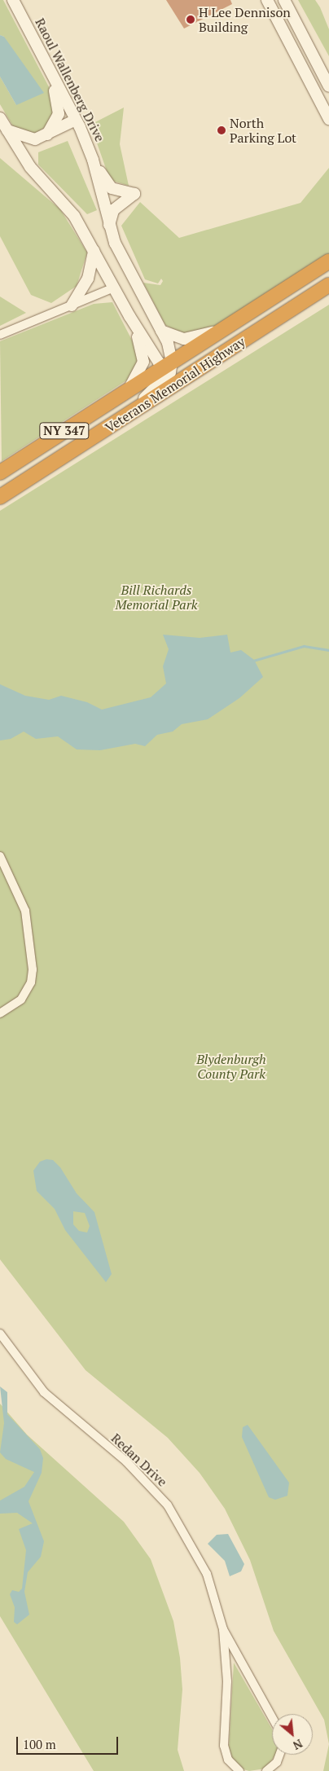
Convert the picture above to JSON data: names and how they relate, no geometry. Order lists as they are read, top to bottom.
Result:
{
  "streets": {
    "highway": ["Veterans Memorial Highway", "NY 347"],
    "street": ["Raoul Wallenberg Drive", "Redan Drive"]
  },
  "crossings": [
    ["Raoul Wallenberg Drive", "Veterans Memorial Highway"]
  ],
  "parks": ["Bill Richards Memorial Park", "Blydenburgh County Park"],
  "places": ["H Lee Dennison Building", "North Parking Lot"],
  "scale_bar": "100 m",
  "north": "bottom right"
}
